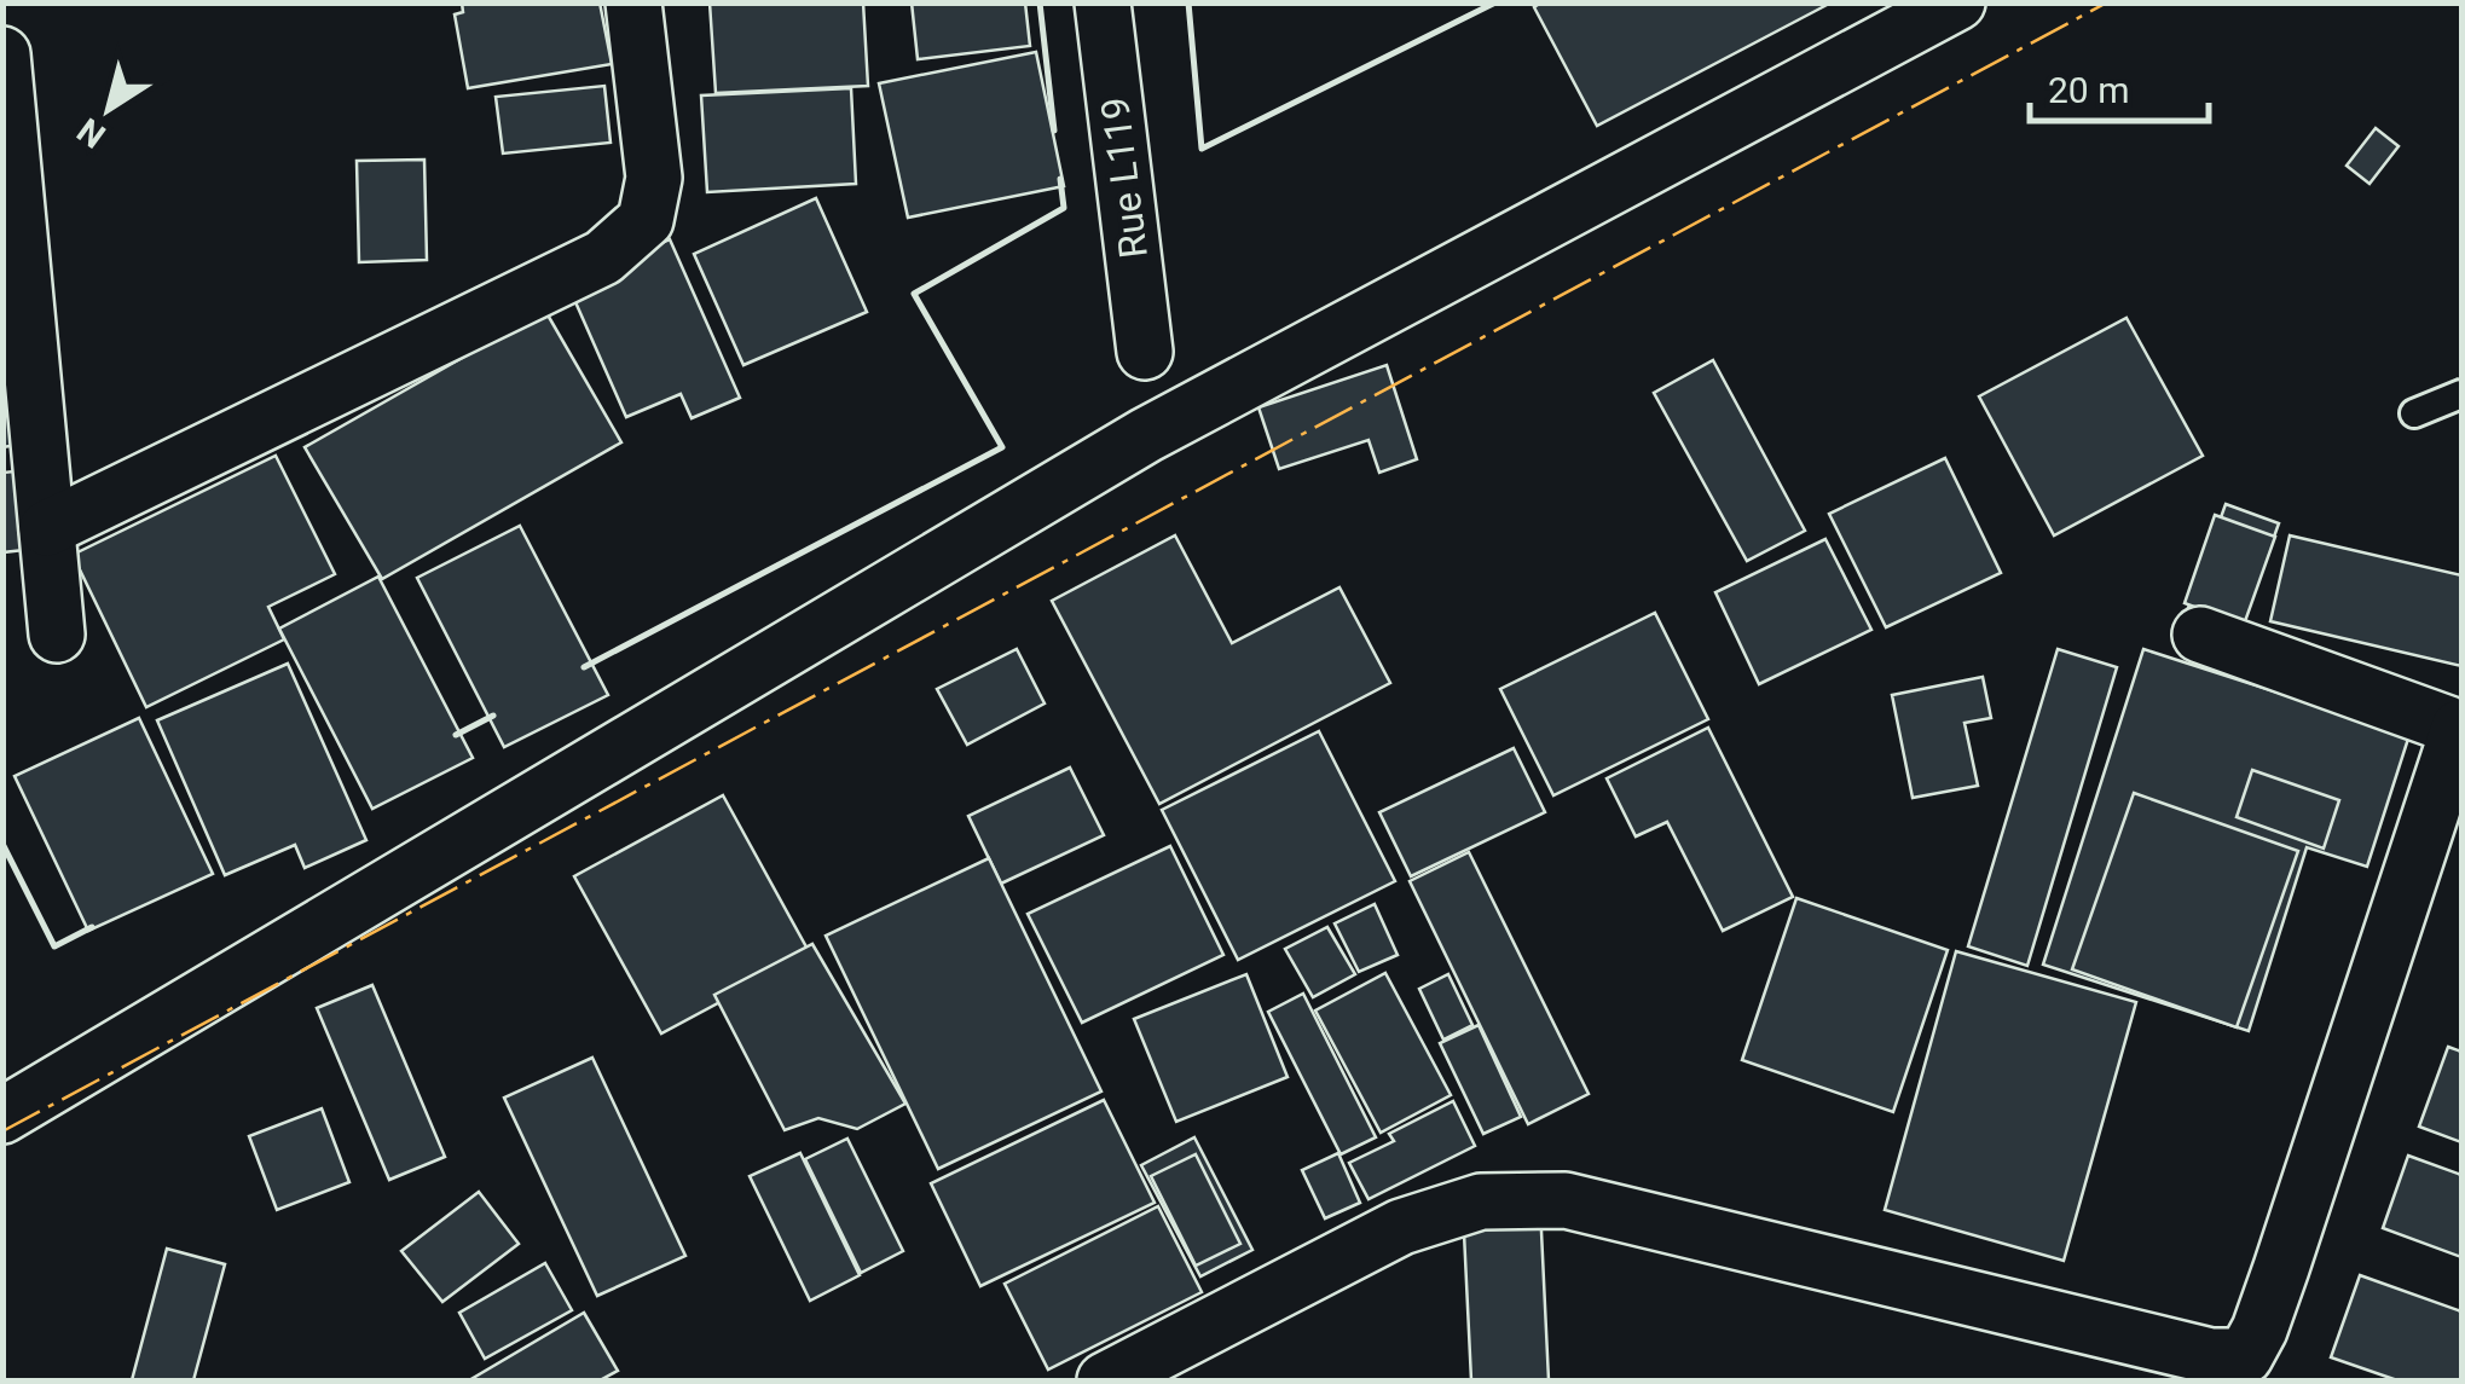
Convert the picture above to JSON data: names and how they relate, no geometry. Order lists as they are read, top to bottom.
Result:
{
  "streets": {
    "street": ["Rue L119"]
  },
  "scale_bar": "20 m",
  "north": "bottom left"
}
